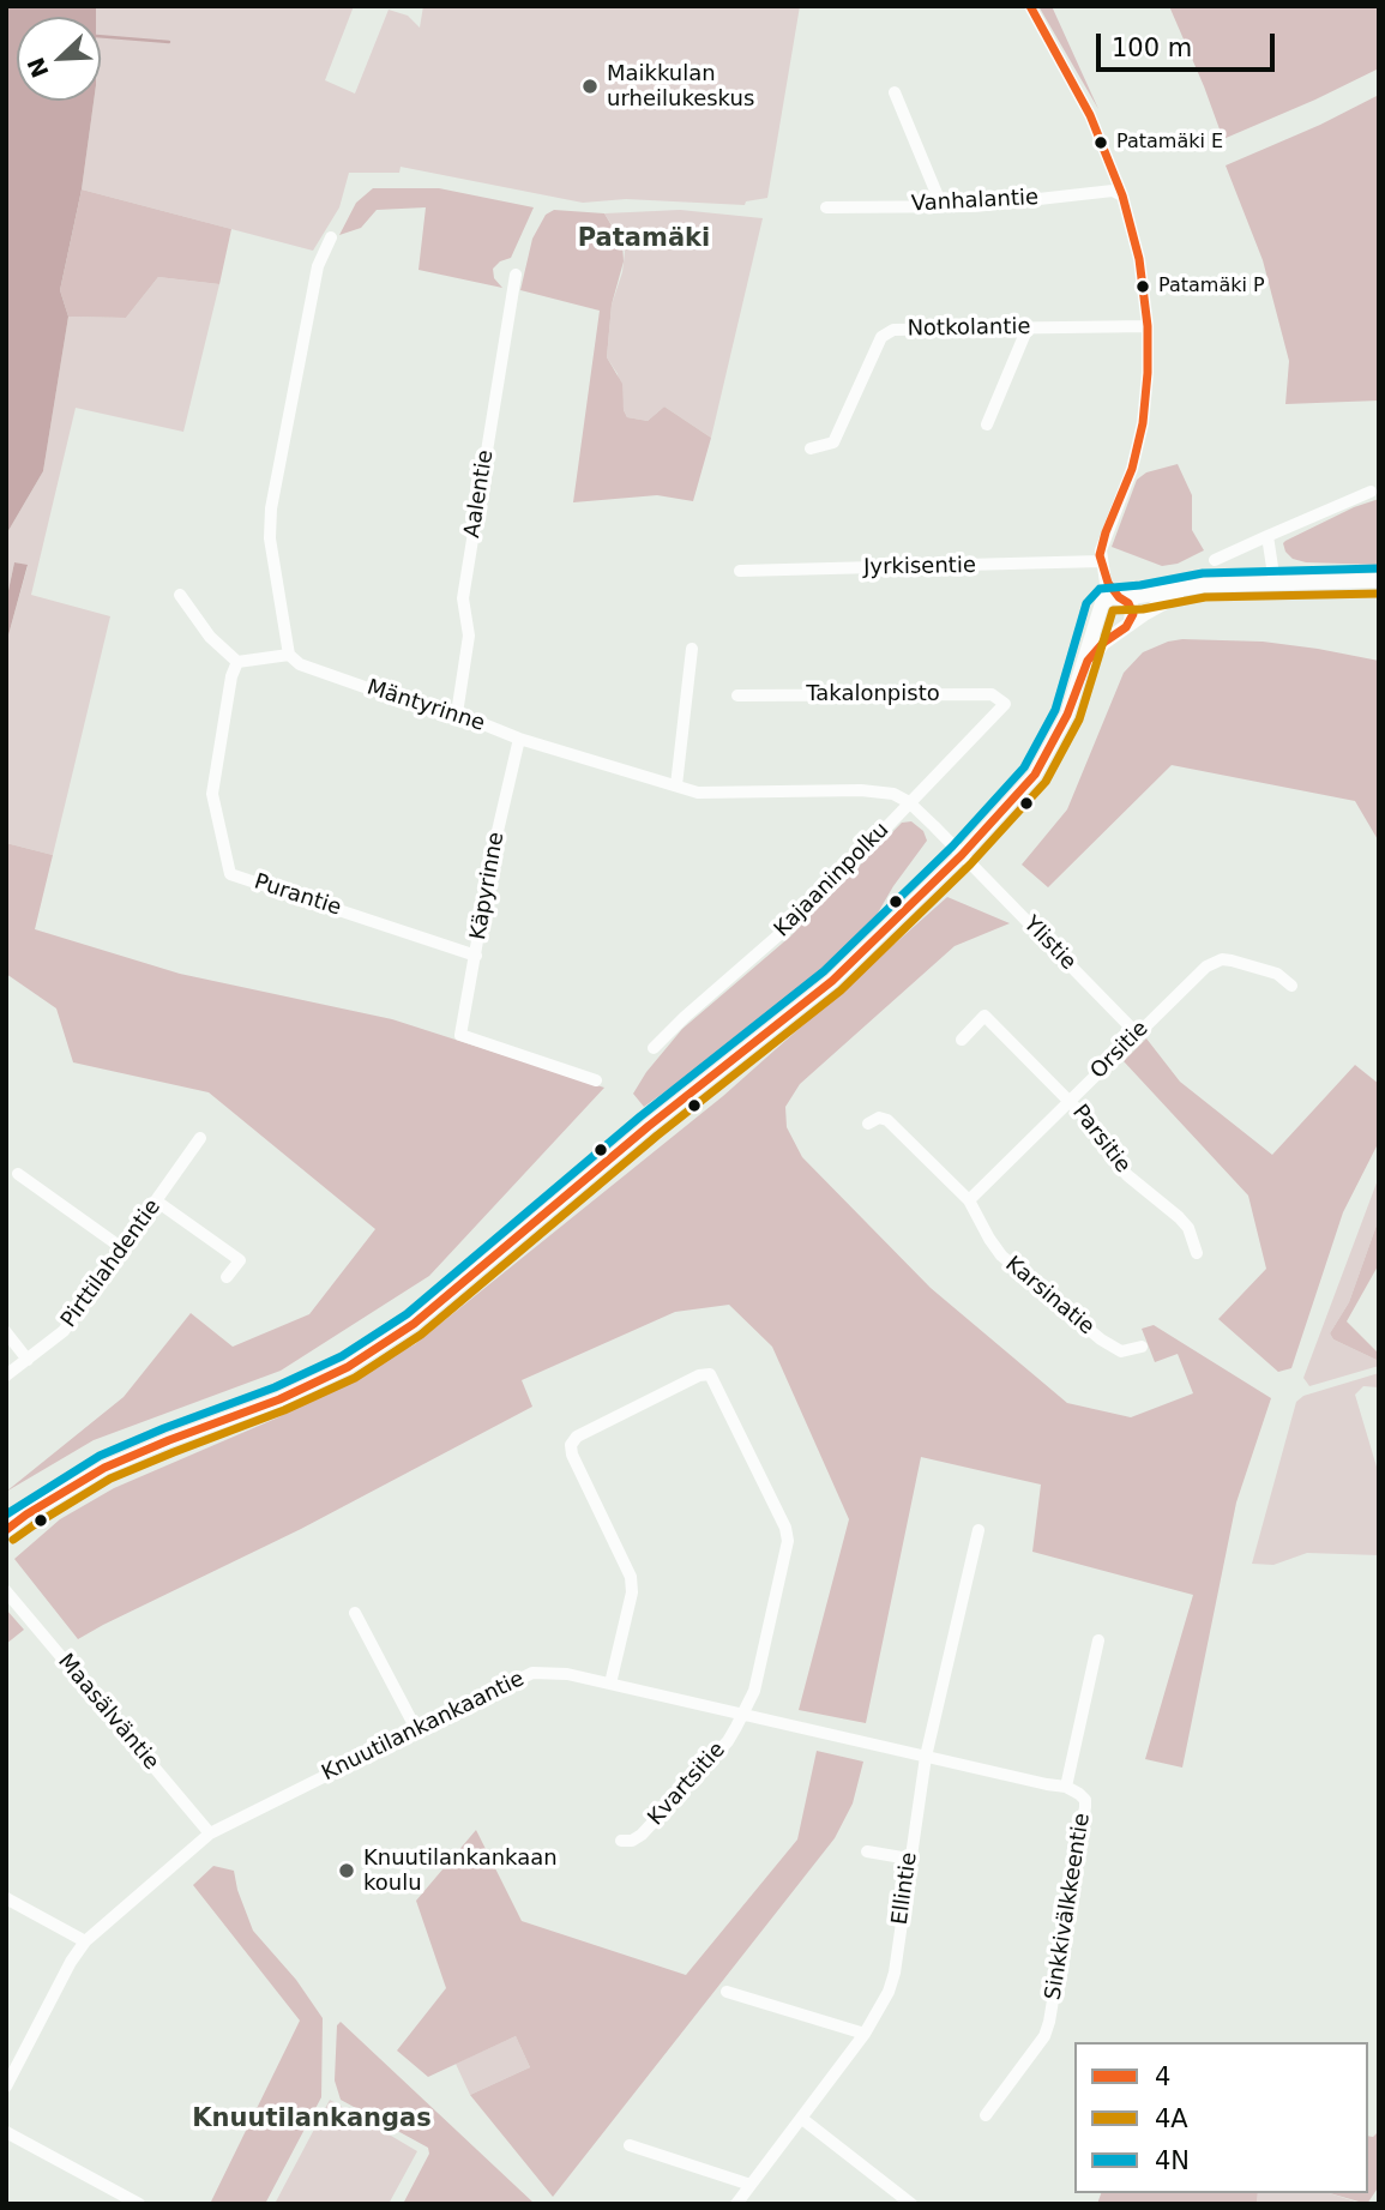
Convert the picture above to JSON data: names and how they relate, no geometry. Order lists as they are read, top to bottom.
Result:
{
  "streets": {
    "street": [
      "Vanhalantie",
      "Notkolantie",
      "Aalentie",
      "Jyrkisentie",
      "Takalonpisto",
      "Mäntyrinne",
      "Kajaaninpolku",
      "Käpyrinne",
      "Purantie",
      "Ylistie",
      "Orsitie",
      "Parsitie",
      "Pirttilahdentie",
      "Karsinatie",
      "Maasälväntie",
      "Knuutilankankaantie",
      "Kvartsitie",
      "Ellintie",
      "Sinkkivälkkeentie"
    ]
  },
  "crossings": [
    ["Aalentie", "Mäntyrinne"],
    ["Takalonpisto", "Kajaaninpolku"],
    ["Mäntyrinne", "Kajaaninpolku"],
    ["Mäntyrinne", "Käpyrinne"],
    ["Mäntyrinne", "Ylistie"],
    ["Käpyrinne", "Purantie"],
    ["Ylistie", "Orsitie"],
    ["Orsitie", "Parsitie"],
    ["Orsitie", "Karsinatie"],
    ["Maasälväntie", "Knuutilankankaantie"],
    ["Knuutilankankaantie", "Kvartsitie"],
    ["Knuutilankankaantie", "Ellintie"],
    ["Knuutilankankaantie", "Sinkkivälkkeentie"]
  ],
  "districts": ["Patamäki", "Knuutilankangas"],
  "places": [
    "Maikkulan urheilukeskus",
    "Patamäki E",
    "Patamäki P",
    "Knuutilankankaan koulu"
  ],
  "lines": ["transit line 4", "transit line 4N", "transit line 4A"],
  "legend": ["4", "4A", "4N"],
  "scale_bar": "100 m",
  "north": "bottom left"
}
